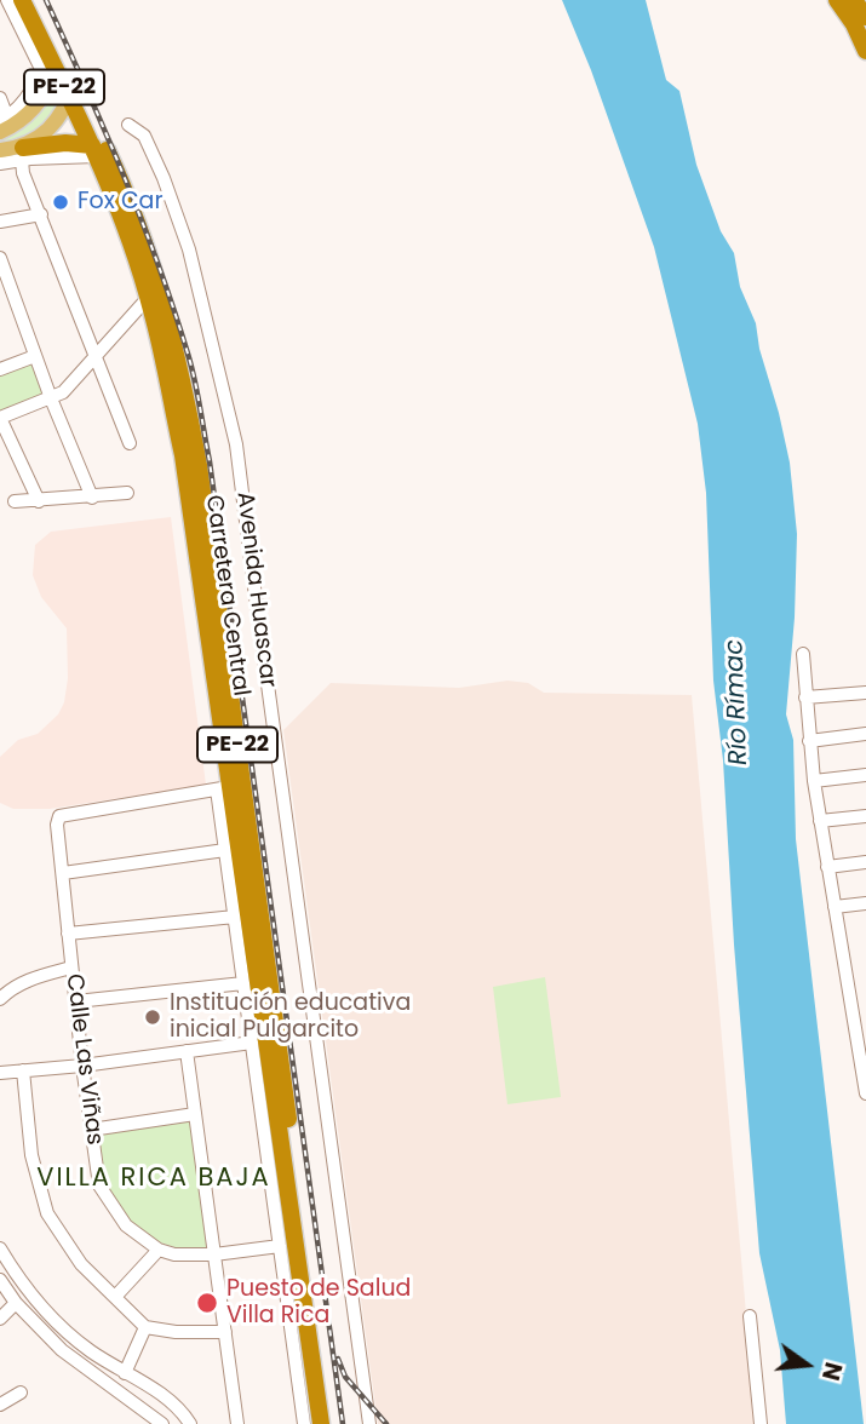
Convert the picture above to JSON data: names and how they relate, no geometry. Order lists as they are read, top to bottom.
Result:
{
  "streets": {
    "highway": ["PE-22", "Carretera Central"],
    "street": ["Avenida Huascar", "Calle Las Viñas"]
  },
  "crossings": [
    ["Carretera Central", "Calle Las Viñas"]
  ],
  "districts": ["VILLA RICA BAJA"],
  "water": ["Río Rímac"],
  "places": ["Fox Car", "Institución educativa inicial Pulgarcito", "Puesto de Salud Villa Rica"],
  "north": "right"
}
